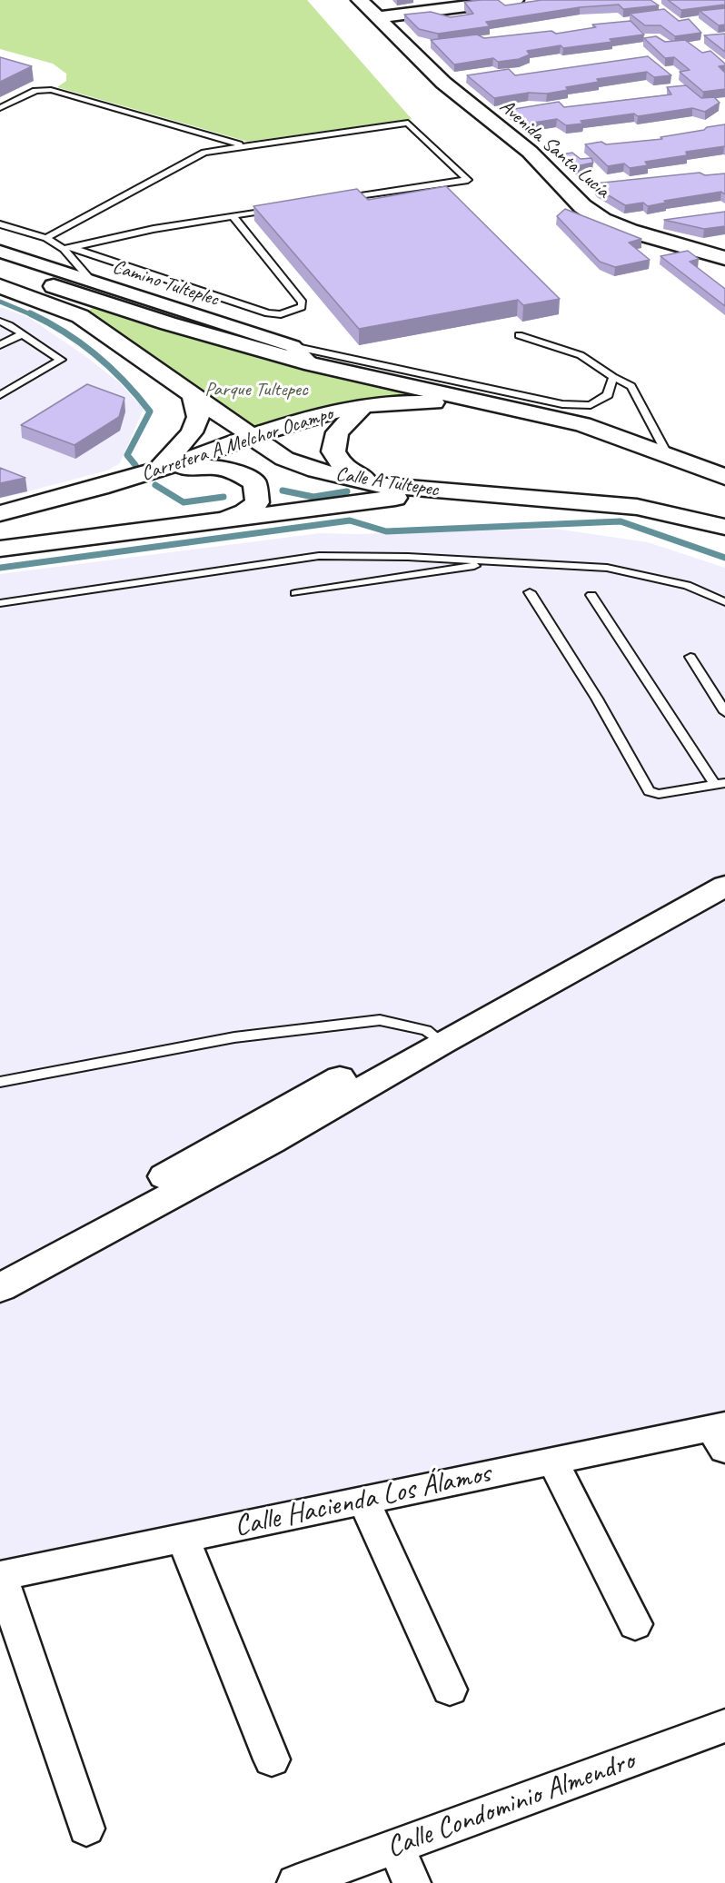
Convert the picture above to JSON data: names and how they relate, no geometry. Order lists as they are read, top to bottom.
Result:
{
  "streets": {
    "main road": ["Avenida Santa Lucía", "Carretera A Melchor Ocampo", "Calle A Tultepec"],
    "street": ["Camino Tulteplec", "Calle Hacienda Los Álamos", "Calle Condominio Almendro"]
  },
  "crossings": [
    ["Carretera A Melchor Ocampo", "Calle A Tultepec"]
  ],
  "parks": ["Parque Tultepec"]
}
